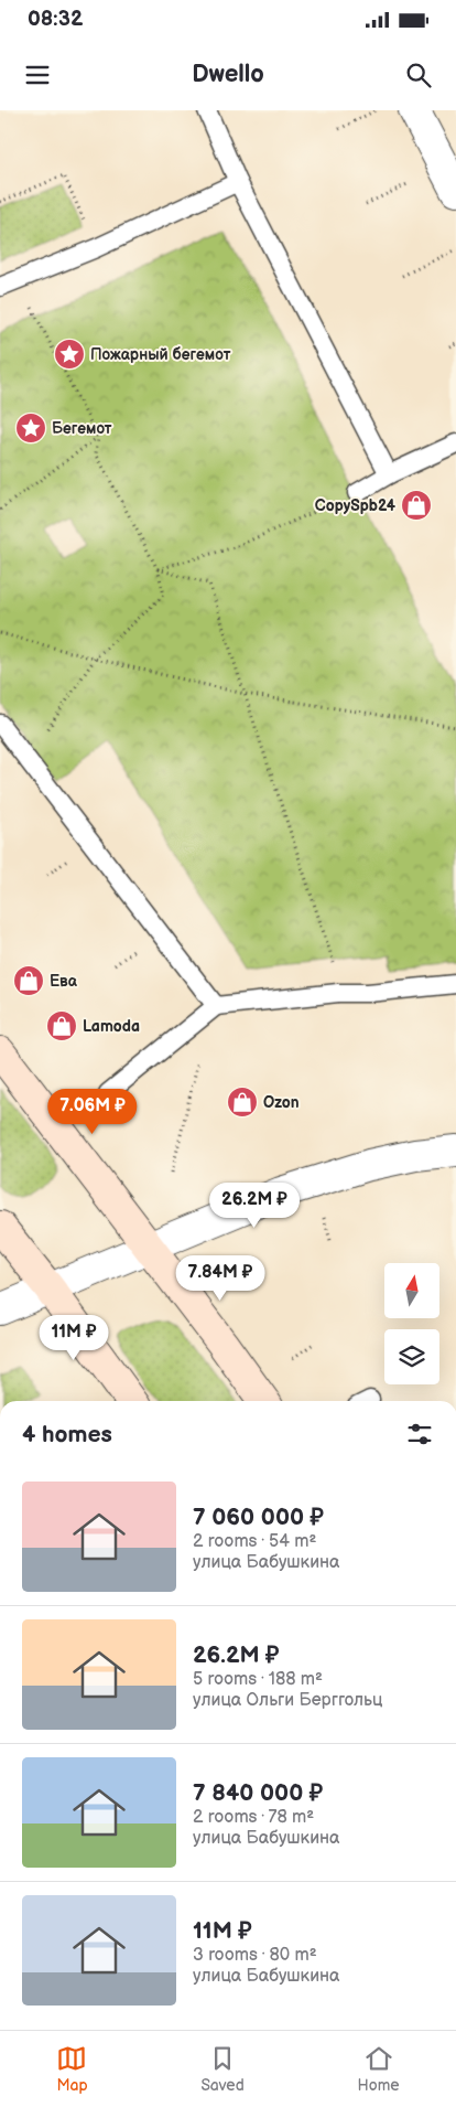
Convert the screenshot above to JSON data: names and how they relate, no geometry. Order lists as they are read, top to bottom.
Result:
{
  "places": {
    "place": ["Пожарный бегемот", "Бегемот"],
    "shop": [
      "CopySpb24",
      "Ева",
      "Lamoda",
      "Ozon"
    ]
  },
  "north": "top",
  "page": {
    "status": "08:32",
    "header": "Dwello",
    "price": [
      "7.06M ₽",
      "26.2M ₽",
      "7.84M ₽",
      "11M ₽"
    ],
    "heading": "4 homes",
    "list": [
      {
        "name": "7 060 000 ₽",
        "note": "2 rooms · 54 m² · улица Бабушкина"
      },
      {
        "name": "26.2M ₽",
        "note": "5 rooms · 188 m² · улица Ольги Берггольц"
      },
      {
        "name": "7 840 000 ₽",
        "note": "2 rooms · 78 m² · улица Бабушкина"
      },
      {
        "name": "11M ₽",
        "note": "3 rooms · 80 m² · улица Бабушкина"
      }
    ],
    "tabs": ["Map", "Saved", "Home"]
  }
}
